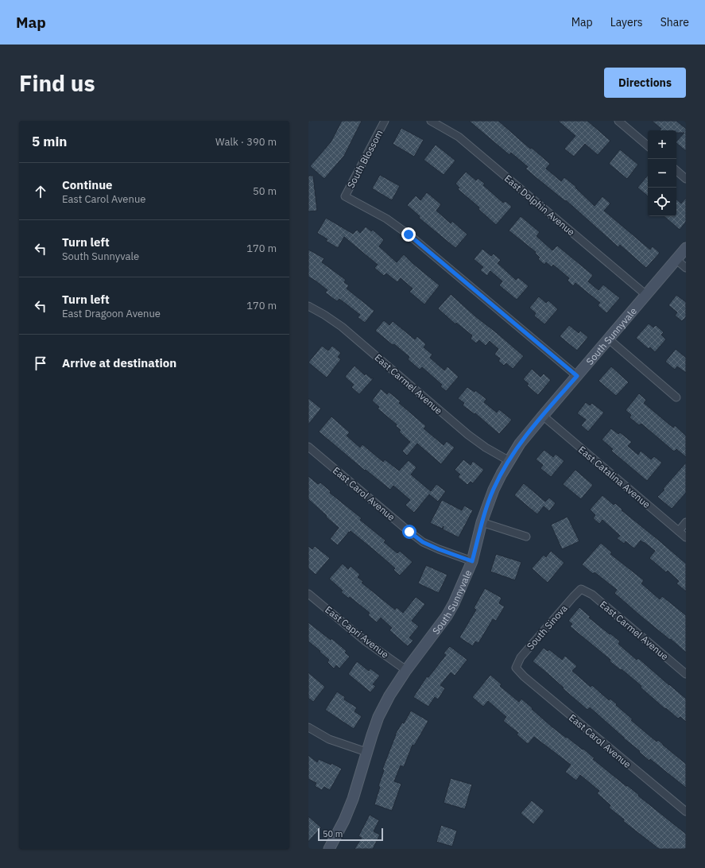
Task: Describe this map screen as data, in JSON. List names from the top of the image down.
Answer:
{
  "streets": {
    "street": [
      "South Blossom",
      "East Dolphin Avenue",
      "South Sunnyvale",
      "East Carmel Avenue",
      "East Catalina Avenue",
      "East Carol Avenue",
      "South Sinova",
      "East Capri Avenue"
    ]
  },
  "crossings": [
    ["South Blossom", "South Sunnyvale"],
    ["East Dolphin Avenue", "South Sunnyvale"],
    ["South Sunnyvale", "East Carmel Avenue"],
    ["South Sunnyvale", "East Catalina Avenue"],
    ["South Sunnyvale", "East Carol Avenue"],
    ["South Sunnyvale", "East Capri Avenue"],
    ["East Carmel Avenue", "South Sinova"],
    ["East Carol Avenue", "South Sinova"]
  ],
  "scale_bar": "50 m",
  "page": {
    "header": "Map",
    "nav": ["Map", "Layers", "Share"],
    "buttons": "Directions",
    "title": "Find us",
    "heading": ["5 min", "Walk · 390 m"],
    "map_buttons": ["+", "−"],
    "list": [
      ["Continue", "East Carol Avenue", "50 m"],
      ["Turn left", "South Sunnyvale", "170 m"],
      ["Turn left", "East Dragoon Avenue", "170 m"],
      "Arrive at destination"
    ],
    "scale": "50 m"
  }
}
